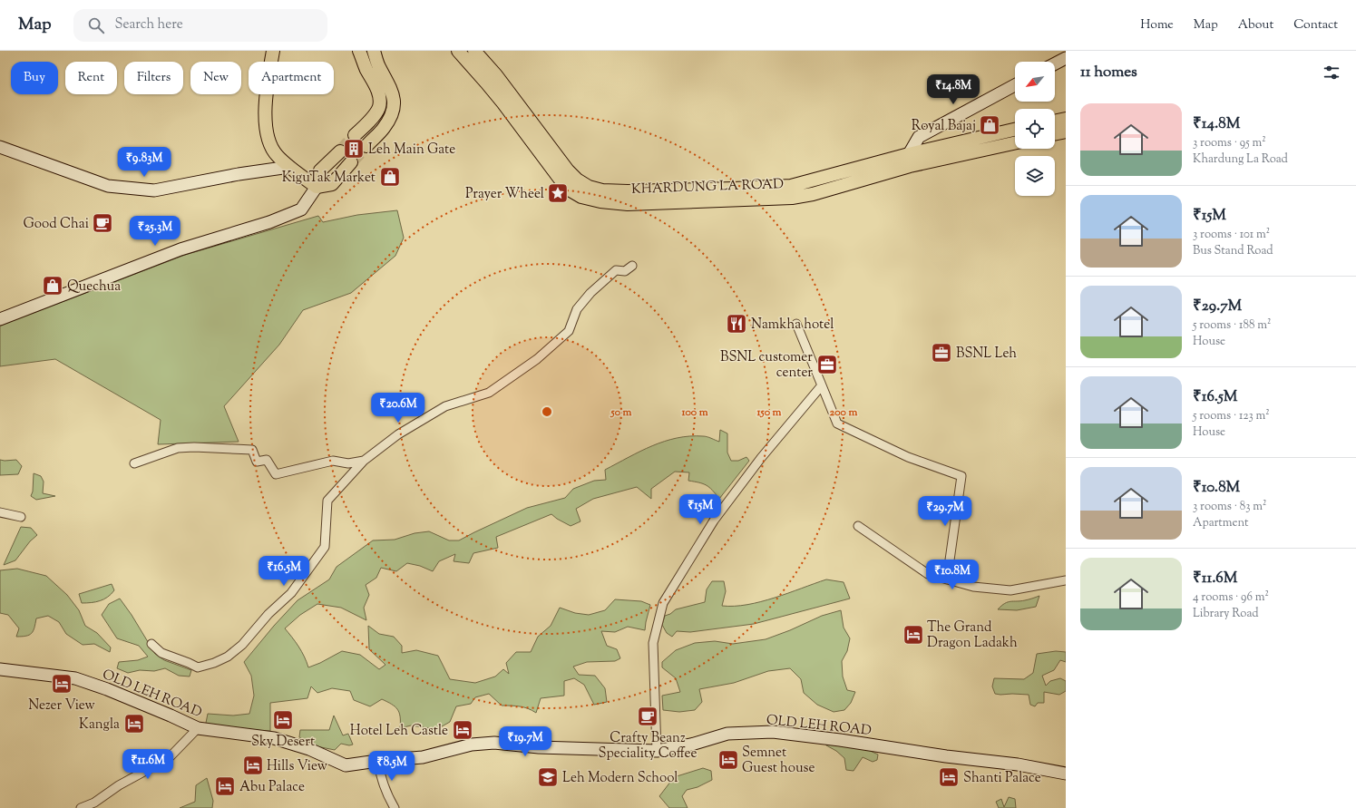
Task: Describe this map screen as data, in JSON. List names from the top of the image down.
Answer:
{
  "streets": {
    "main road": ["KHARDUNG LA ROAD"],
    "street": ["OLD LEH ROAD"]
  },
  "places": {
    "shop": ["Royal Bajaj", "KiguTak Market", "Quechua"],
    "building": ["Leh Main Gate"],
    "place": ["Prayer Wheel"],
    "cafe": ["Good Chai", "Crafty Beanz Speciality Coffee"],
    "restaurant": ["Namkha hotel"],
    "office": ["BSNL Leh", "BSNL customer center"],
    "hotel": [
      "The Grand Dragon Ladakh",
      "Nezer View",
      "Sky Desert",
      "Kangla",
      "Hotel Leh Castle",
      "Semnet Guest house",
      "Hills View",
      "Shanti Palace",
      "Abu Palace"
    ],
    "school or university": ["Leh Modern School"]
  },
  "north": "bottom left",
  "page": {
    "header": "Map",
    "search": "Search here",
    "nav": [
      "Home",
      "Map",
      "About",
      "Contact"
    ],
    "heading": "11 homes",
    "chip": [
      "Buy",
      "Rent",
      "Filters",
      "New",
      "Apartment"
    ],
    "price": [
      "₹14.8M",
      "₹9.83M",
      "₹25.3M",
      "₹20.6M",
      "₹15M",
      "₹29.7M",
      "₹16.5M",
      "₹10.8M",
      "₹19.7M",
      "₹11.6M",
      "₹8.5M"
    ],
    "list": [
      {
        "name": "₹14.8M",
        "note": "3 rooms · 95 m² · Khardung La Road"
      },
      {
        "name": "₹15M",
        "note": "3 rooms · 101 m² · Bus Stand Road"
      },
      {
        "name": "₹29.7M",
        "note": "5 rooms · 188 m² · House"
      },
      {
        "name": "₹16.5M",
        "note": "5 rooms · 123 m² · House"
      },
      {
        "name": "₹10.8M",
        "note": "3 rooms · 83 m² · Apartment"
      },
      {
        "name": "₹11.6M",
        "note": "4 rooms · 96 m² · Library Road"
      }
    ]
  },
  "rings": [
    "50 m",
    "100 m",
    "150 m",
    "200 m"
  ]
}
